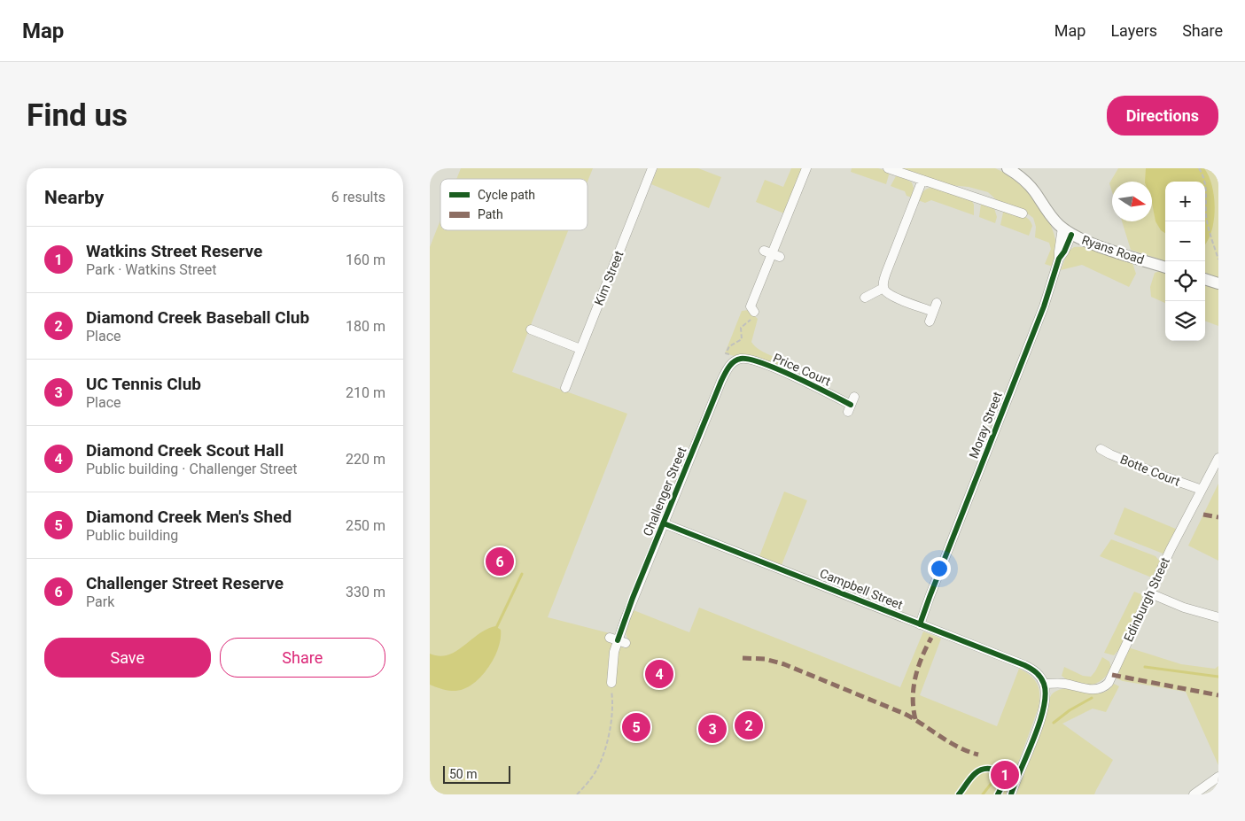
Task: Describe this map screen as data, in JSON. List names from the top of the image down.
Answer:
{
  "streets": {
    "main road": ["Ryans Road"],
    "street": [
      "Kim Street",
      "Price Court",
      "Moray Street",
      "Botte Court",
      "Challenger Street",
      "Campbell Street",
      "Edinburgh Street"
    ]
  },
  "crossings": [
    ["Ryans Road", "Moray Street"],
    ["Price Court", "Challenger Street"],
    ["Moray Street", "Campbell Street"],
    ["Botte Court", "Edinburgh Street"],
    ["Challenger Street", "Campbell Street"],
    ["Campbell Street", "Edinburgh Street"]
  ],
  "legend": ["Cycle path", "Path"],
  "scale_bar": "50 m",
  "north": "right",
  "page": {
    "header": "Map",
    "nav": ["Map", "Layers", "Share"],
    "buttons": [
      "Directions",
      ["Save", "Share"]
    ],
    "title": "Find us",
    "heading": ["Nearby", "6 results"],
    "map_buttons": ["+", "−"],
    "list": [
      {
        "mark": "1",
        "name": "Watkins Street Reserve",
        "note": "Park · Watkins Street",
        "value": "160 m"
      },
      {
        "mark": "2",
        "name": "Diamond Creek Baseball Club",
        "note": "Place",
        "value": "180 m"
      },
      {
        "mark": "3",
        "name": "UC Tennis Club",
        "note": "Place",
        "value": "210 m"
      },
      {
        "mark": "4",
        "name": "Diamond Creek Scout Hall",
        "note": "Public building · Challenger Street",
        "value": "220 m"
      },
      {
        "mark": "5",
        "name": "Diamond Creek Men's Shed",
        "note": "Public building",
        "value": "250 m"
      },
      {
        "mark": "6",
        "name": "Challenger Street Reserve",
        "note": "Park",
        "value": "330 m"
      }
    ],
    "pins": [
      "6",
      "4",
      "2",
      "5",
      "3",
      "1"
    ],
    "scale": "50 m"
  }
}
